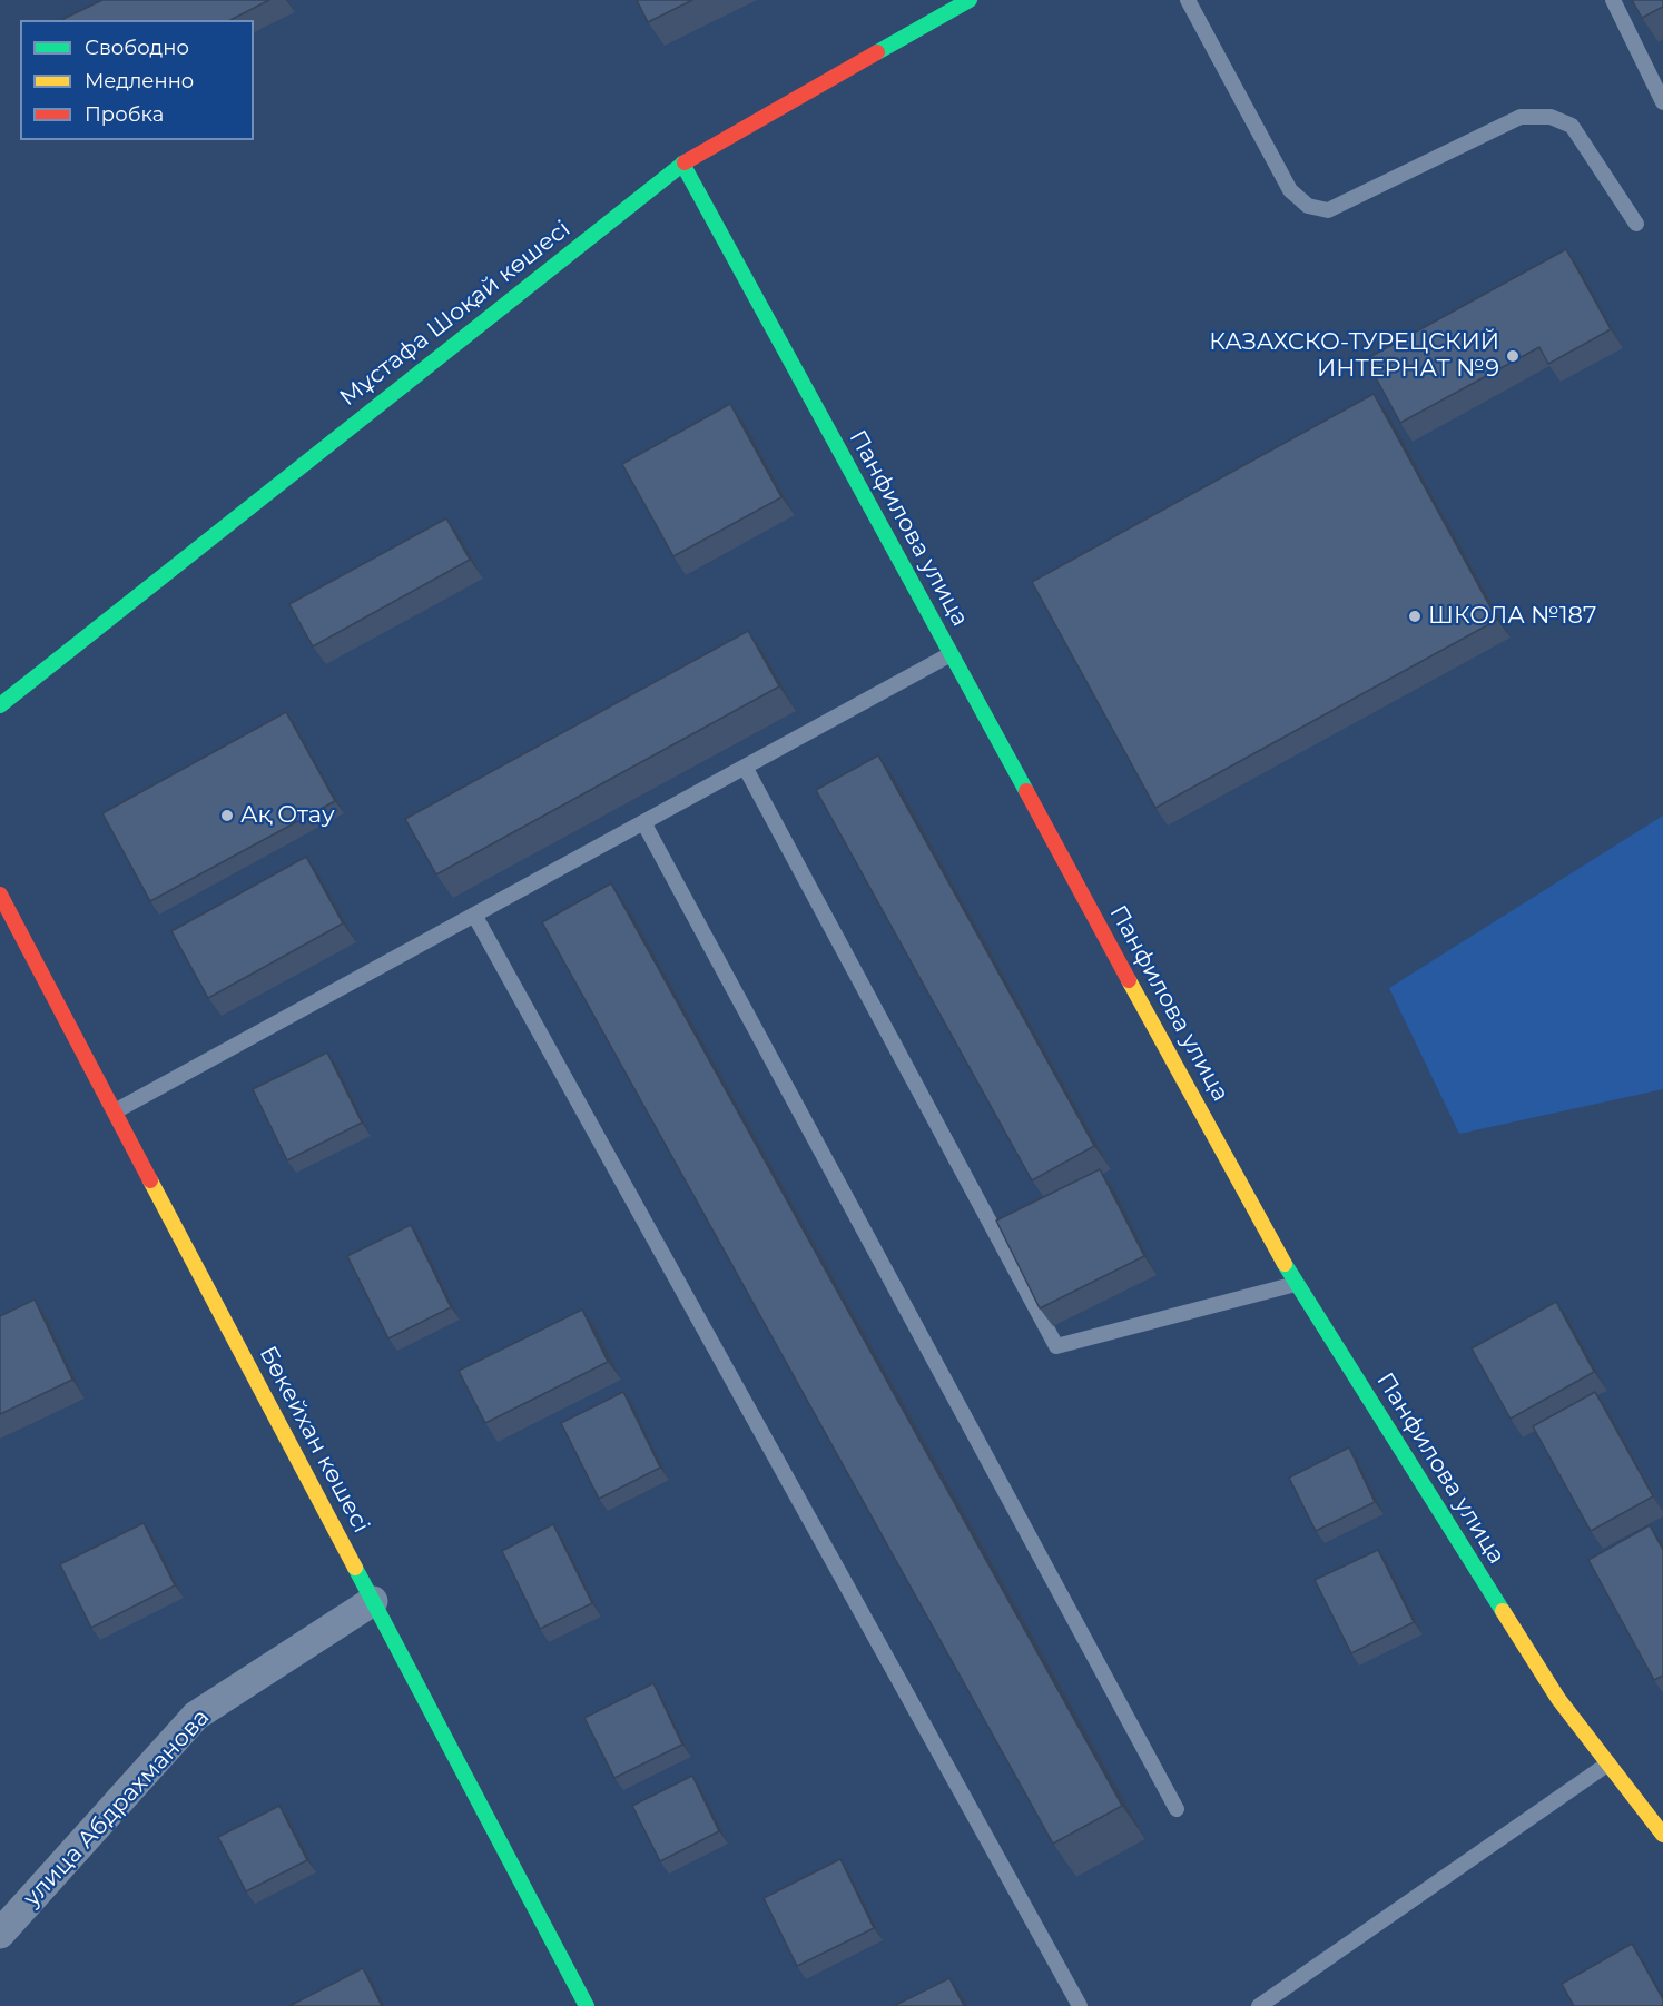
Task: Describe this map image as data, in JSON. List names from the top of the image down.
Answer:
{
  "streets": {
    "street": [
      "Мұстафа Шоқай көшесі",
      "Панфилова улица",
      "Бөкейхан көшесі",
      "улица Абдрахманова"
    ]
  },
  "crossings": [
    ["Мұстафа Шоқай көшесі", "Панфилова улица"],
    ["Бөкейхан көшесі", "улица Абдрахманова"]
  ],
  "places": ["КАЗАХСКО-ТУРЕЦСКИЙ ИНТЕРНАТ №9", "ШКОЛА №187", "Ақ Отау"],
  "legend": ["Свободно", "Медленно", "Пробка"]
}
